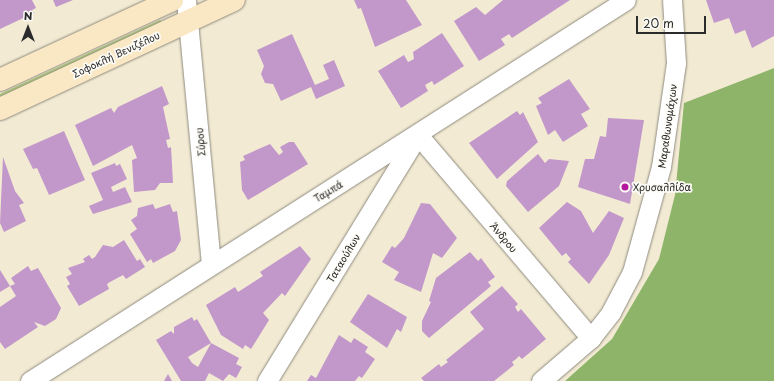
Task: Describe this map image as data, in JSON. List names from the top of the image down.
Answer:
{
  "streets": {
    "street": [
      "Σοφοκλή Βενιζέλου",
      "Μαραθωνομάχων",
      "Σύρου",
      "Ταμπά",
      "Άνδρου",
      "Ταταούλων"
    ]
  },
  "crossings": [
    ["Σοφοκλή Βενιζέλου", "Σύρου"],
    ["Μαραθωνομάχων", "Άνδρου"],
    ["Σύρου", "Ταμπά"],
    ["Ταμπά", "Άνδρου"],
    ["Ταμπά", "Ταταούλων"],
    ["Άνδρου", "Ταταούλων"]
  ],
  "places": ["Χρυσαλλίδα"],
  "scale_bar": "20 m",
  "north": "top"
}
